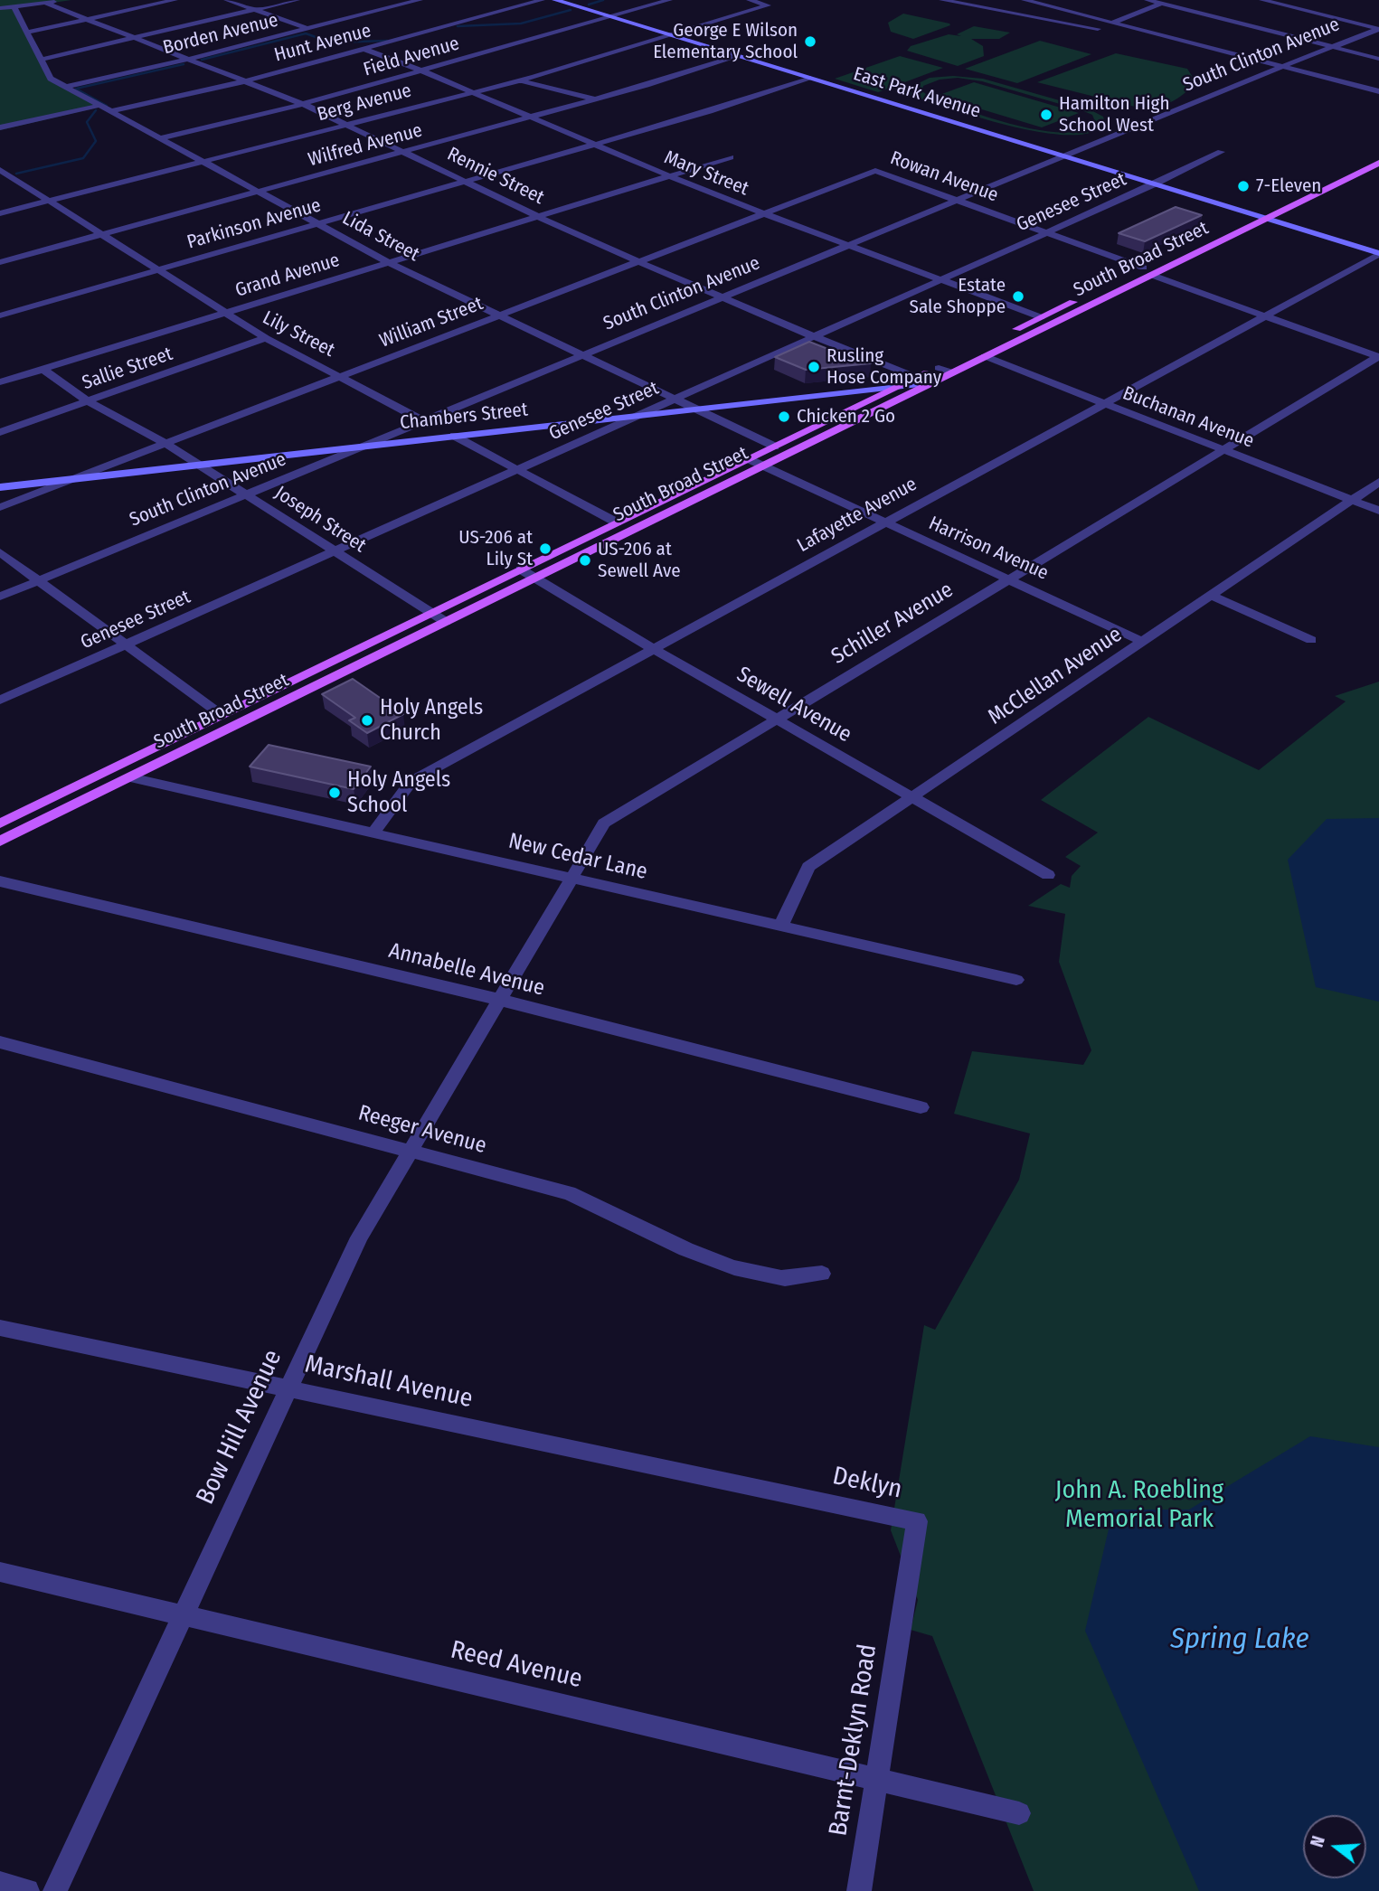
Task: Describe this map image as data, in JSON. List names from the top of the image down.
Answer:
{
  "streets": {
    "main road": ["South Broad Street"],
    "street": [
      "Borden Avenue",
      "Hunt Avenue",
      "South Clinton Avenue",
      "Field Avenue",
      "East Park Avenue",
      "Berg Avenue",
      "Wilfred Avenue",
      "Mary Street",
      "Rennie Street",
      "Rowan Avenue",
      "Genesee Street",
      "Parkinson Avenue",
      "Lida Street",
      "Grand Avenue",
      "William Street",
      "Lily Street",
      "Sallie Street",
      "Chambers Street",
      "Buchanan Avenue",
      "Lafayette Avenue",
      "Joseph Street",
      "Harrison Avenue",
      "Schiller Avenue",
      "McClellan Avenue",
      "Sewell Avenue",
      "New Cedar Lane",
      "Annabelle Avenue",
      "Reeger Avenue",
      "Marshall Avenue",
      "Bow Hill Avenue",
      "Deklyn",
      "Reed Avenue",
      "Barnt-Deklyn Road"
    ]
  },
  "crossings": [
    ["Borden Avenue", "Rennie Street"],
    ["Borden Avenue", "Lida Street"],
    ["Hunt Avenue", "Mary Street"],
    ["Hunt Avenue", "Rennie Street"],
    ["Hunt Avenue", "Lida Street"],
    ["South Clinton Avenue", "East Park Avenue"],
    ["South Clinton Avenue", "Mary Street"],
    ["South Clinton Avenue", "Rennie Street"],
    ["South Clinton Avenue", "Rowan Avenue"],
    ["South Clinton Avenue", "Lida Street"],
    ["South Clinton Avenue", "Lily Street"],
    ["South Clinton Avenue", "Chambers Street"],
    ["South Clinton Avenue", "Joseph Street"],
    ["Field Avenue", "East Park Avenue"],
    ["Field Avenue", "Mary Street"],
    ["Field Avenue", "Rennie Street"],
    ["Field Avenue", "Lida Street"],
    ["East Park Avenue", "Berg Avenue"],
    ["East Park Avenue", "Wilfred Avenue"],
    ["East Park Avenue", "Genesee Street"],
    ["East Park Avenue", "Parkinson Avenue"],
    ["East Park Avenue", "South Broad Street"],
    ["East Park Avenue", "Lafayette Avenue"],
    ["Berg Avenue", "Mary Street"],
    ["Berg Avenue", "Rennie Street"],
    ["Berg Avenue", "Lida Street"],
    ["Berg Avenue", "Lily Street"],
    ["Wilfred Avenue", "Mary Street"],
    ["Wilfred Avenue", "Rennie Street"],
    ["Wilfred Avenue", "Lida Street"],
    ["Wilfred Avenue", "Lily Street"],
    ["Mary Street", "Genesee Street"],
    ["Mary Street", "Parkinson Avenue"],
    ["Mary Street", "South Broad Street"],
    ["Mary Street", "Grand Avenue"],
    ["Mary Street", "William Street"],
    ["Rennie Street", "Genesee Street"],
    ["Rennie Street", "Parkinson Avenue"],
    ["Rennie Street", "South Broad Street"],
    ["Rennie Street", "Grand Avenue"],
    ["Rennie Street", "William Street"],
    ["Rennie Street", "Chambers Street"],
    ["Rowan Avenue", "Genesee Street"],
    ["Rowan Avenue", "South Broad Street"],
    ["Rowan Avenue", "William Street"],
    ["Genesee Street", "Lida Street"],
    ["Genesee Street", "Chambers Street"],
    ["Genesee Street", "Joseph Street"],
    ["Parkinson Avenue", "Lida Street"],
    ["Parkinson Avenue", "Lily Street"],
    ["Lida Street", "South Broad Street"],
    ["Lida Street", "Grand Avenue"],
    ["Lida Street", "William Street"],
    ["Lida Street", "Chambers Street"],
    ["South Broad Street", "Chambers Street"],
    ["South Broad Street", "Buchanan Avenue"],
    ["South Broad Street", "Joseph Street"],
    ["South Broad Street", "Harrison Avenue"],
    ["South Broad Street", "Sewell Avenue"],
    ["South Broad Street", "New Cedar Lane"],
    ["Grand Avenue", "Lily Street"],
    ["Grand Avenue", "Joseph Street"],
    ["William Street", "Lily Street"],
    ["William Street", "Chambers Street"],
    ["William Street", "Joseph Street"],
    ["Lily Street", "Sallie Street"],
    ["Sallie Street", "Joseph Street"],
    ["Chambers Street", "Joseph Street"],
    ["Buchanan Avenue", "Lafayette Avenue"],
    ["Buchanan Avenue", "Schiller Avenue"],
    ["Buchanan Avenue", "McClellan Avenue"],
    ["Lafayette Avenue", "Harrison Avenue"],
    ["Lafayette Avenue", "Sewell Avenue"],
    ["Lafayette Avenue", "New Cedar Lane"],
    ["Harrison Avenue", "Schiller Avenue"],
    ["Harrison Avenue", "McClellan Avenue"],
    ["Schiller Avenue", "Sewell Avenue"],
    ["Schiller Avenue", "New Cedar Lane"],
    ["Schiller Avenue", "Annabelle Avenue"],
    ["Schiller Avenue", "Bow Hill Avenue"],
    ["McClellan Avenue", "Sewell Avenue"],
    ["McClellan Avenue", "New Cedar Lane"],
    ["Annabelle Avenue", "Bow Hill Avenue"],
    ["Reeger Avenue", "Bow Hill Avenue"],
    ["Marshall Avenue", "Bow Hill Avenue"],
    ["Marshall Avenue", "Deklyn"],
    ["Bow Hill Avenue", "Reed Avenue"],
    ["Deklyn", "Barnt-Deklyn Road"],
    ["Reed Avenue", "Barnt-Deklyn Road"]
  ],
  "water": ["Spring Lake"],
  "parks": ["John A. Roebling Memorial Park"],
  "places": [
    "George E Wilson Elementary School",
    "Hamilton High School West",
    "7-Eleven",
    "Estate Sale Shoppe",
    "Rusling Hose Company",
    "Chicken 2 Go",
    "US-206 at Lily St",
    "US-206 at Sewell Ave",
    "Holy Angels Church",
    "Holy Angels School"
  ],
  "north": "left"
}
